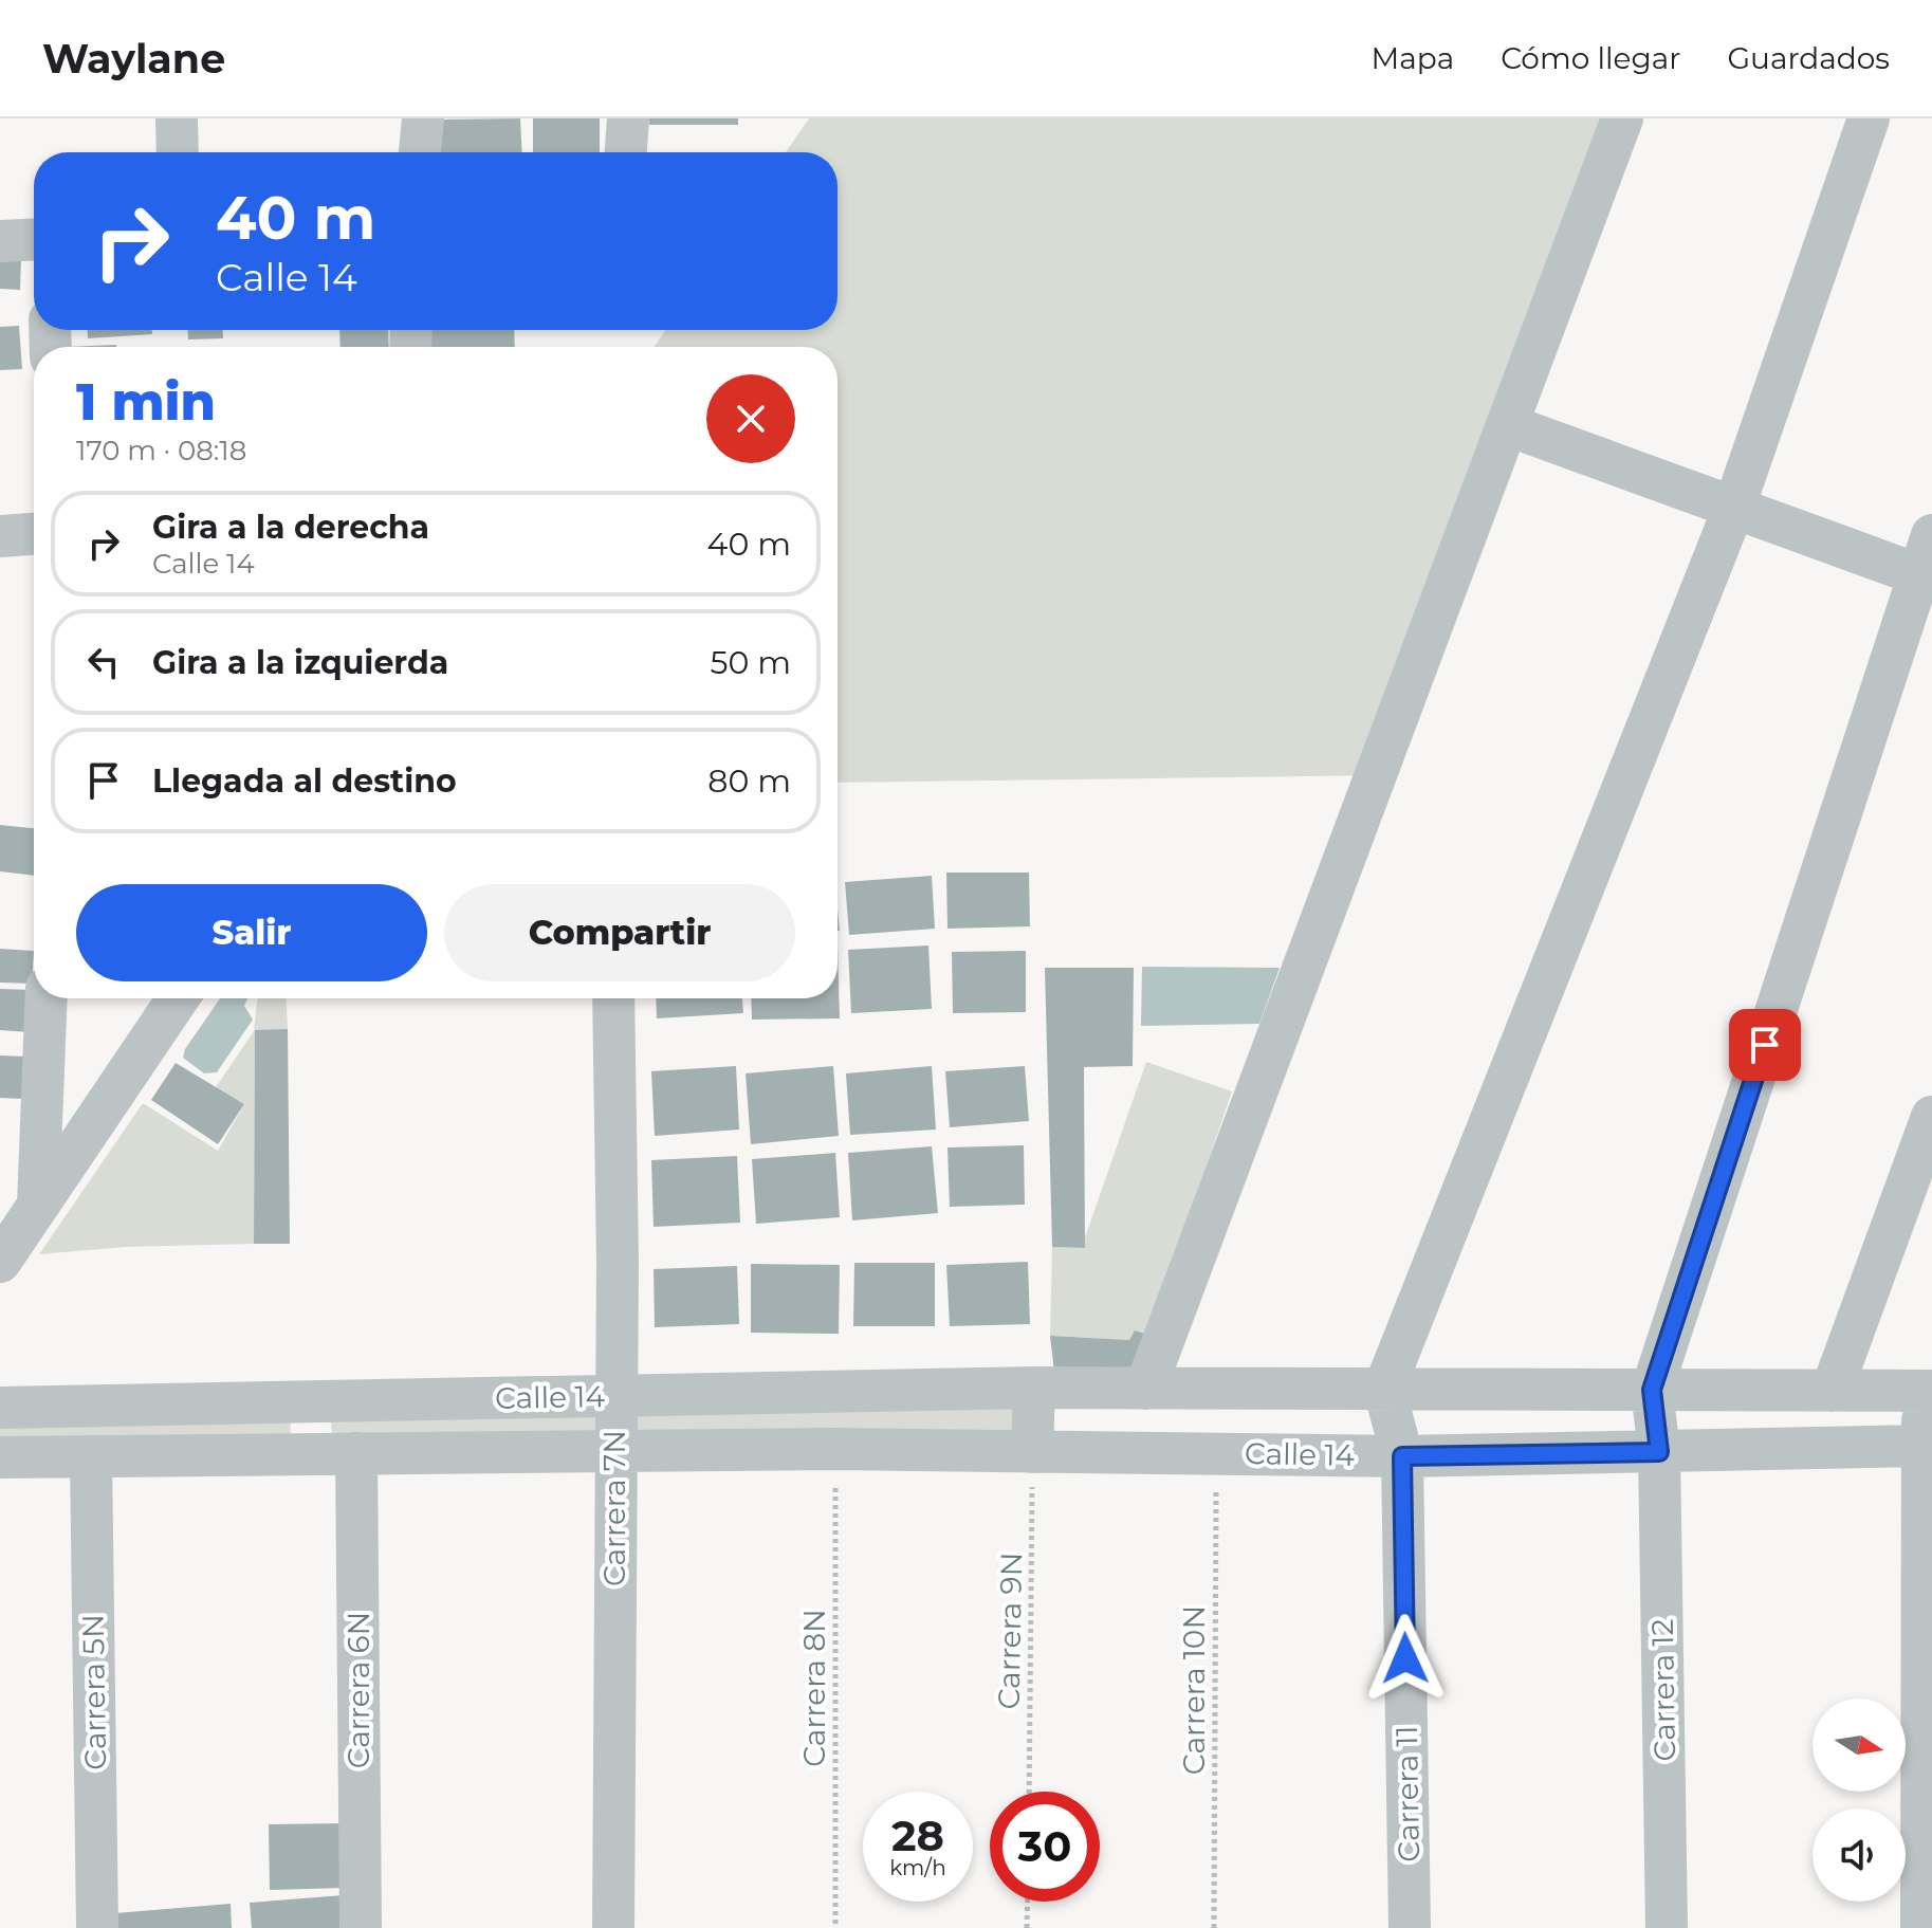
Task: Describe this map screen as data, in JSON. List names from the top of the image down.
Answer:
{
  "streets": {
    "street": [
      "Calle 14",
      "Carrera 7N",
      "Carrera 6N",
      "Carrera 12",
      "Carrera 5N",
      "Carrera 11"
    ],
    "path": ["Carrera 9N", "Carrera 8N", "Carrera 10N"]
  },
  "crossings": [
    ["Calle 14", "Carrera 7N"],
    ["Calle 14", "Carrera 9N"],
    ["Calle 14", "Carrera 8N"],
    ["Calle 14", "Carrera 6N"],
    ["Calle 14", "Carrera 10N"],
    ["Calle 14", "Carrera 12"],
    ["Calle 14", "Carrera 5N"],
    ["Calle 14", "Carrera 11"]
  ],
  "north": "right",
  "page": {
    "header": "Waylane",
    "nav": ["Mapa", "Cómo llegar", "Guardados"],
    "turn": ["40 m", "Calle 14"],
    "heading": ["1 min", "170 m · 08:18"],
    "list": [
      {
        "name": "Gira a la derecha",
        "note": "Calle 14",
        "value": "40 m"
      },
      {
        "name": "Gira a la izquierda",
        "value": "50 m"
      },
      {
        "name": "Llegada al destino",
        "value": "80 m"
      }
    ],
    "buttons": ["Salir", "Compartir"],
    "speed": "28 km/h",
    "limit": "30"
  }
}
